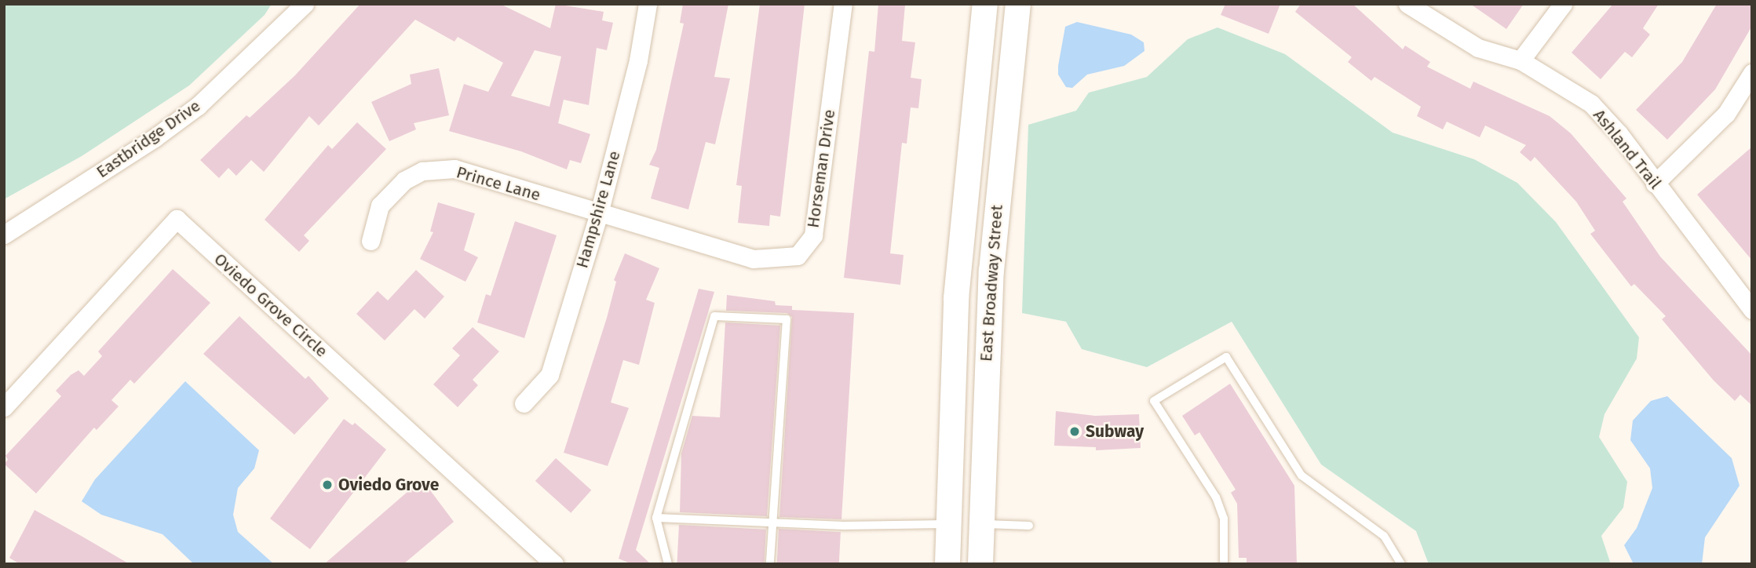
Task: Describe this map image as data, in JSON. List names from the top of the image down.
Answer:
{
  "streets": {
    "main road": ["East Broadway Street"],
    "street": [
      "Eastbridge Drive",
      "Ashland Trail",
      "Horseman Drive",
      "Prince Lane",
      "Hampshire Lane",
      "Oviedo Grove Circle"
    ]
  },
  "crossings": [
    ["Horseman Drive", "Prince Lane"],
    ["Horseman Drive", "Hampshire Lane"],
    ["Prince Lane", "Hampshire Lane"]
  ],
  "places": ["Subway", "Oviedo Grove"]
}
